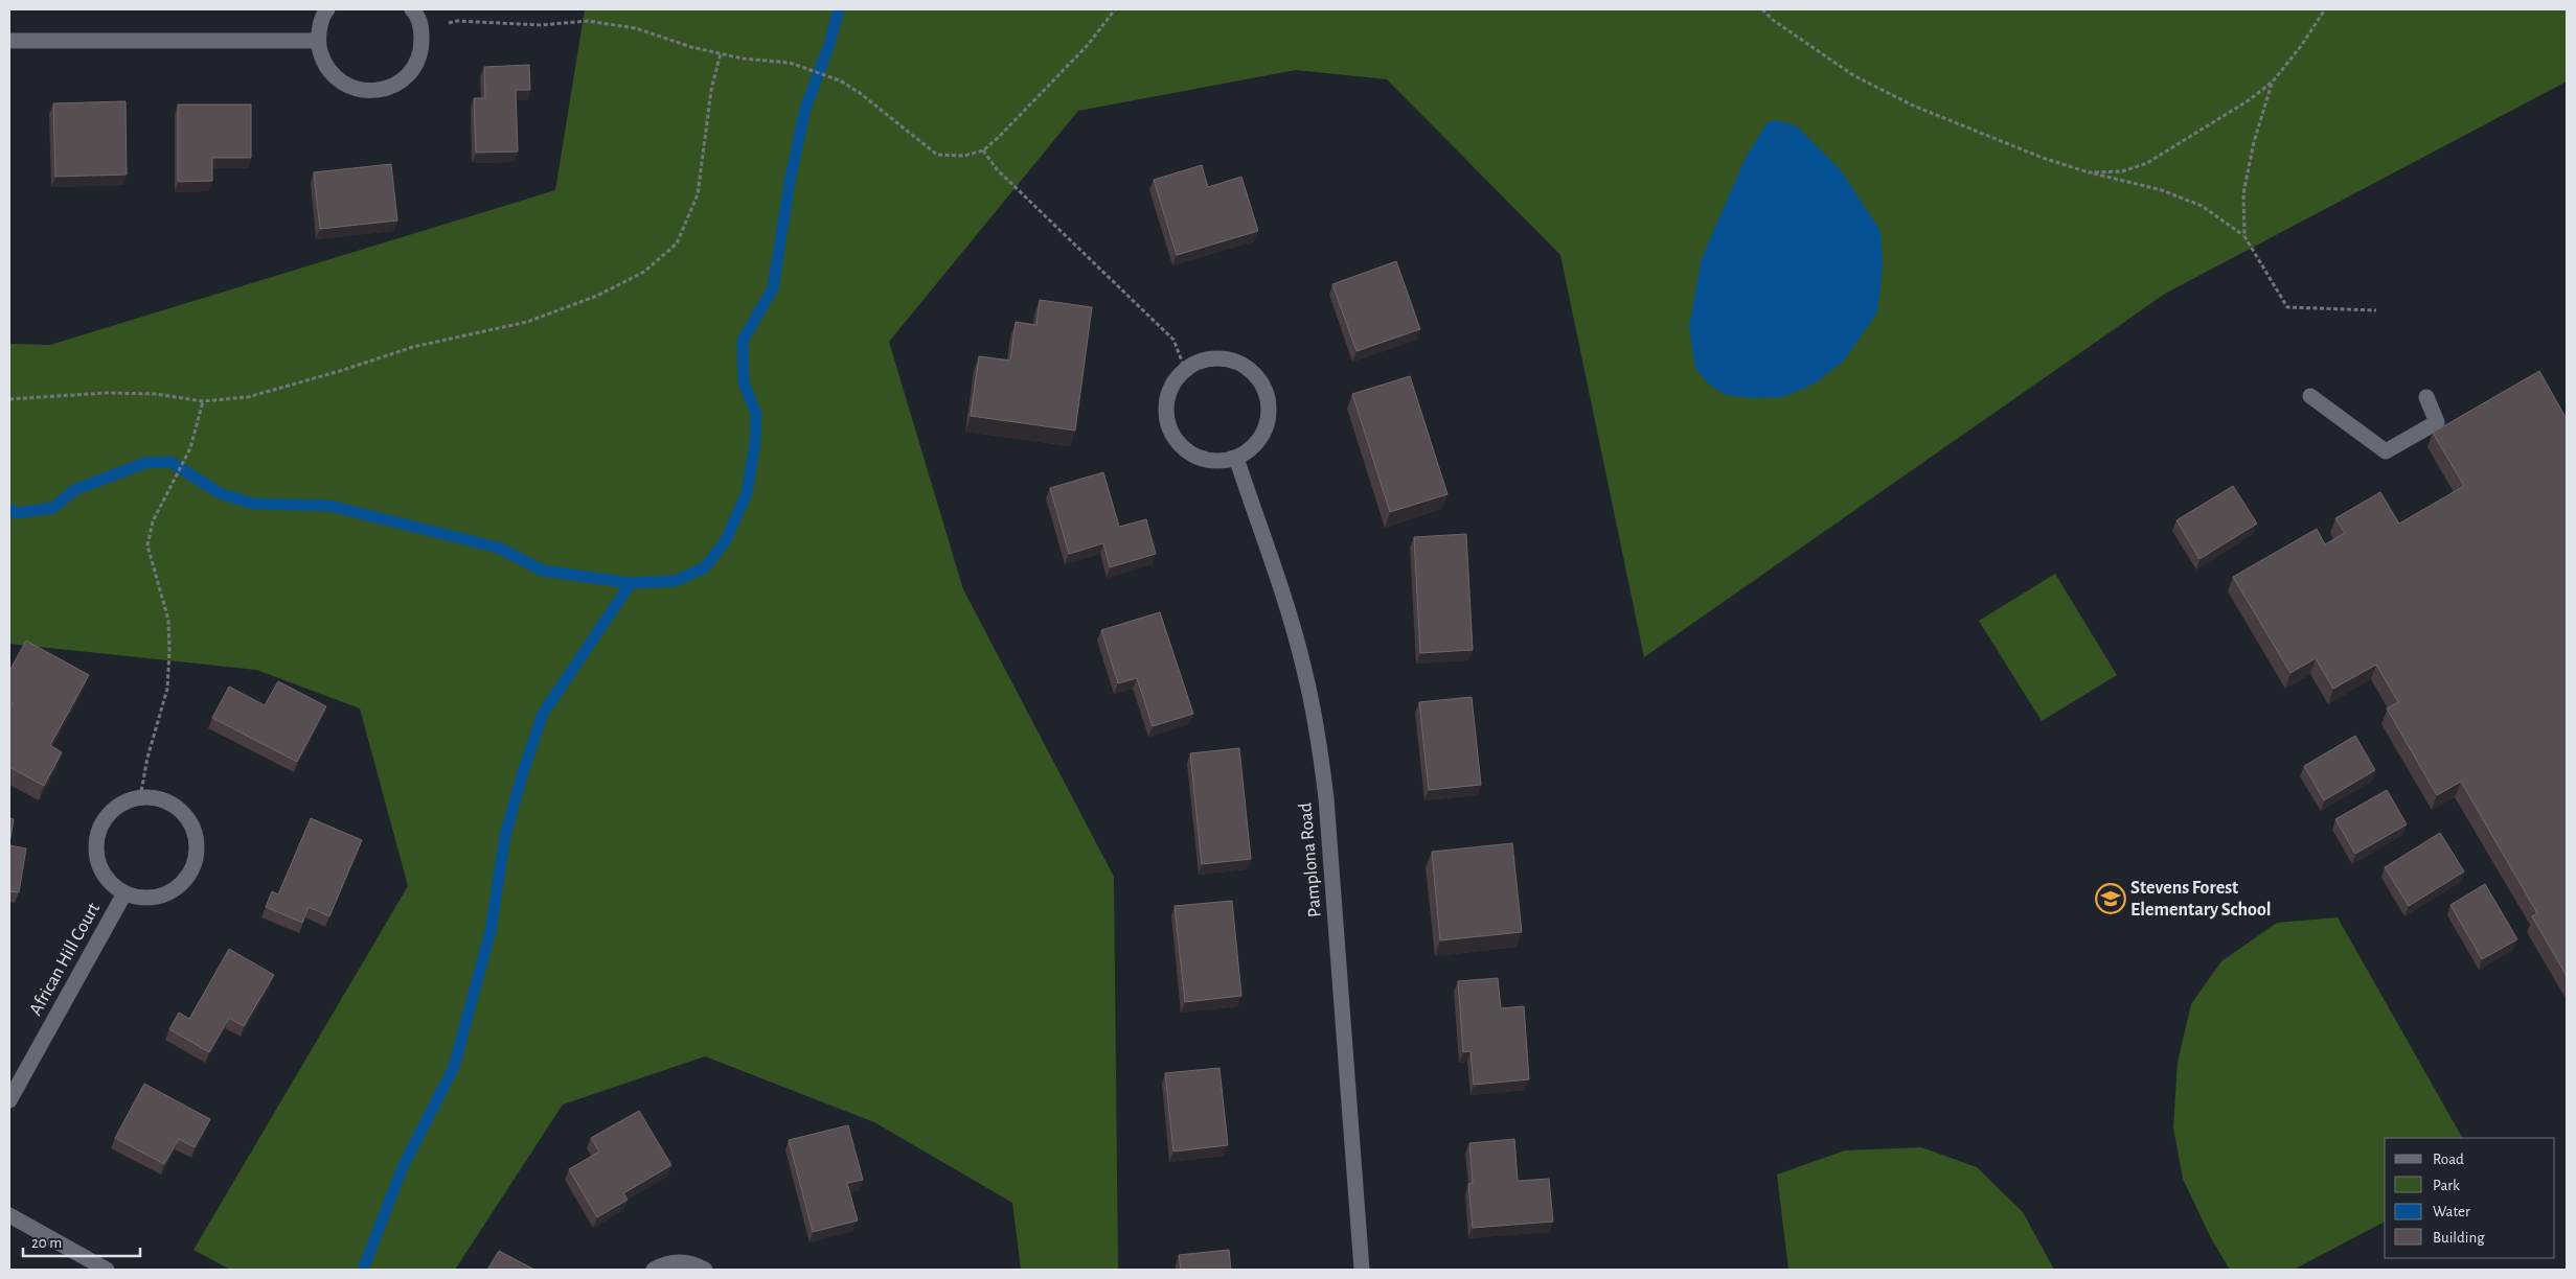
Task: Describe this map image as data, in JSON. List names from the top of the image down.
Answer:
{
  "streets": {
    "street": ["Pamplona Road", "African Hill Court"]
  },
  "places": {
    "school or university": ["Stevens Forest Elementary School"]
  },
  "legend": [
    "Road",
    "Park",
    "Water",
    "Building"
  ],
  "scale_bar": "20 m"
}
